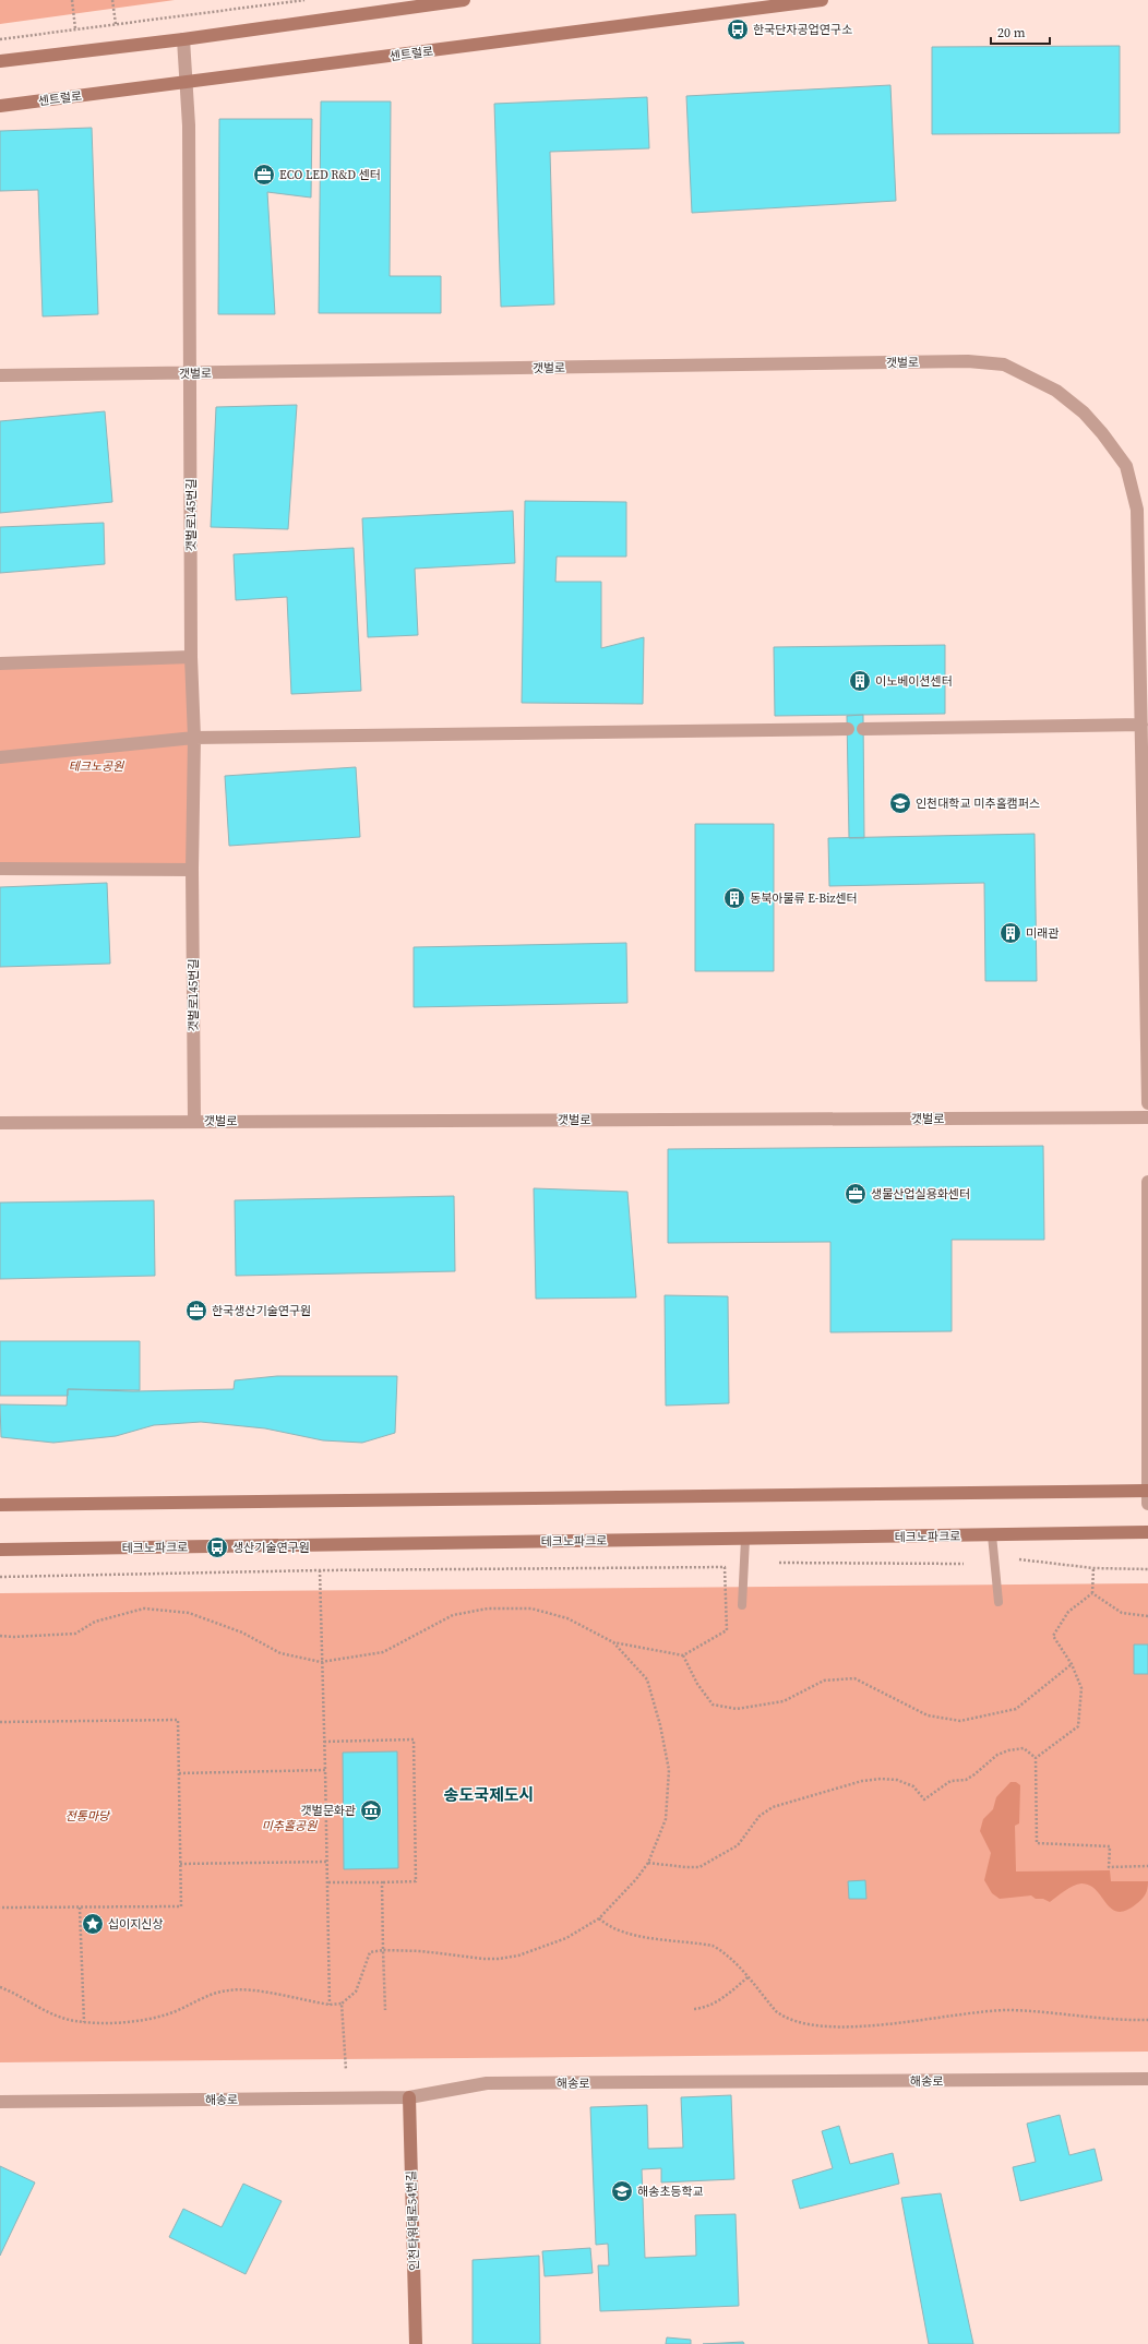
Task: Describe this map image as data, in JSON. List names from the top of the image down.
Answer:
{
  "streets": {
    "street": [
      "센트럴로",
      "갯벌로",
      "갯벌로145번길",
      "테크노파크로",
      "해송로",
      "인천타워대로54번길"
    ]
  },
  "crossings": [
    ["센트럴로", "갯벌로145번길"],
    ["갯벌로", "갯벌로145번길"],
    ["해송로", "인천타워대로54번길"]
  ],
  "districts": ["송도국제도시"],
  "parks": ["테크노공원", "전통마당", "미추홀공원"],
  "places": {
    "bus stop": ["한국단자공업연구소", "생산기술연구원"],
    "office": ["ECO LED R&D 센터", "생물산업실용화센터", "한국생산기술연구원"],
    "building": ["이노베이션센터", "동북아물류 E-Biz센터", "미래관"],
    "school or university": ["인천대학교 미추홀캠퍼스", "해송초등학교"],
    "museum": ["갯벌문화관"],
    "place": ["십이지신상"]
  },
  "scale_bar": "20 m"
}
